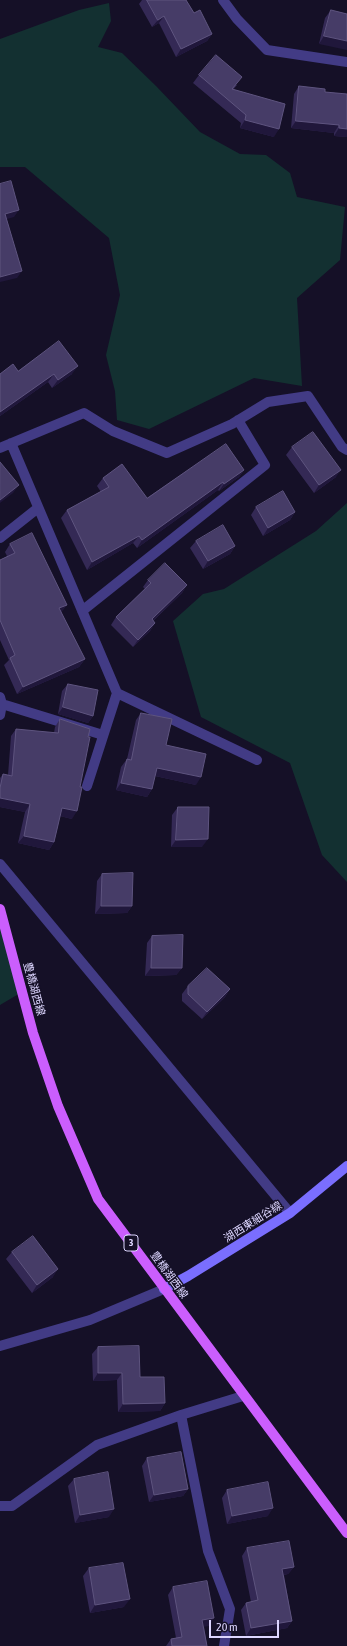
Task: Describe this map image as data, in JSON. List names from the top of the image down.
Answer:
{
  "streets": {
    "main road": ["豊橋湖西線", "湖西東細谷線", "3"]
  },
  "crossings": [
    ["豊橋湖西線", "湖西東細谷線"]
  ],
  "scale_bar": "20 m"
}
